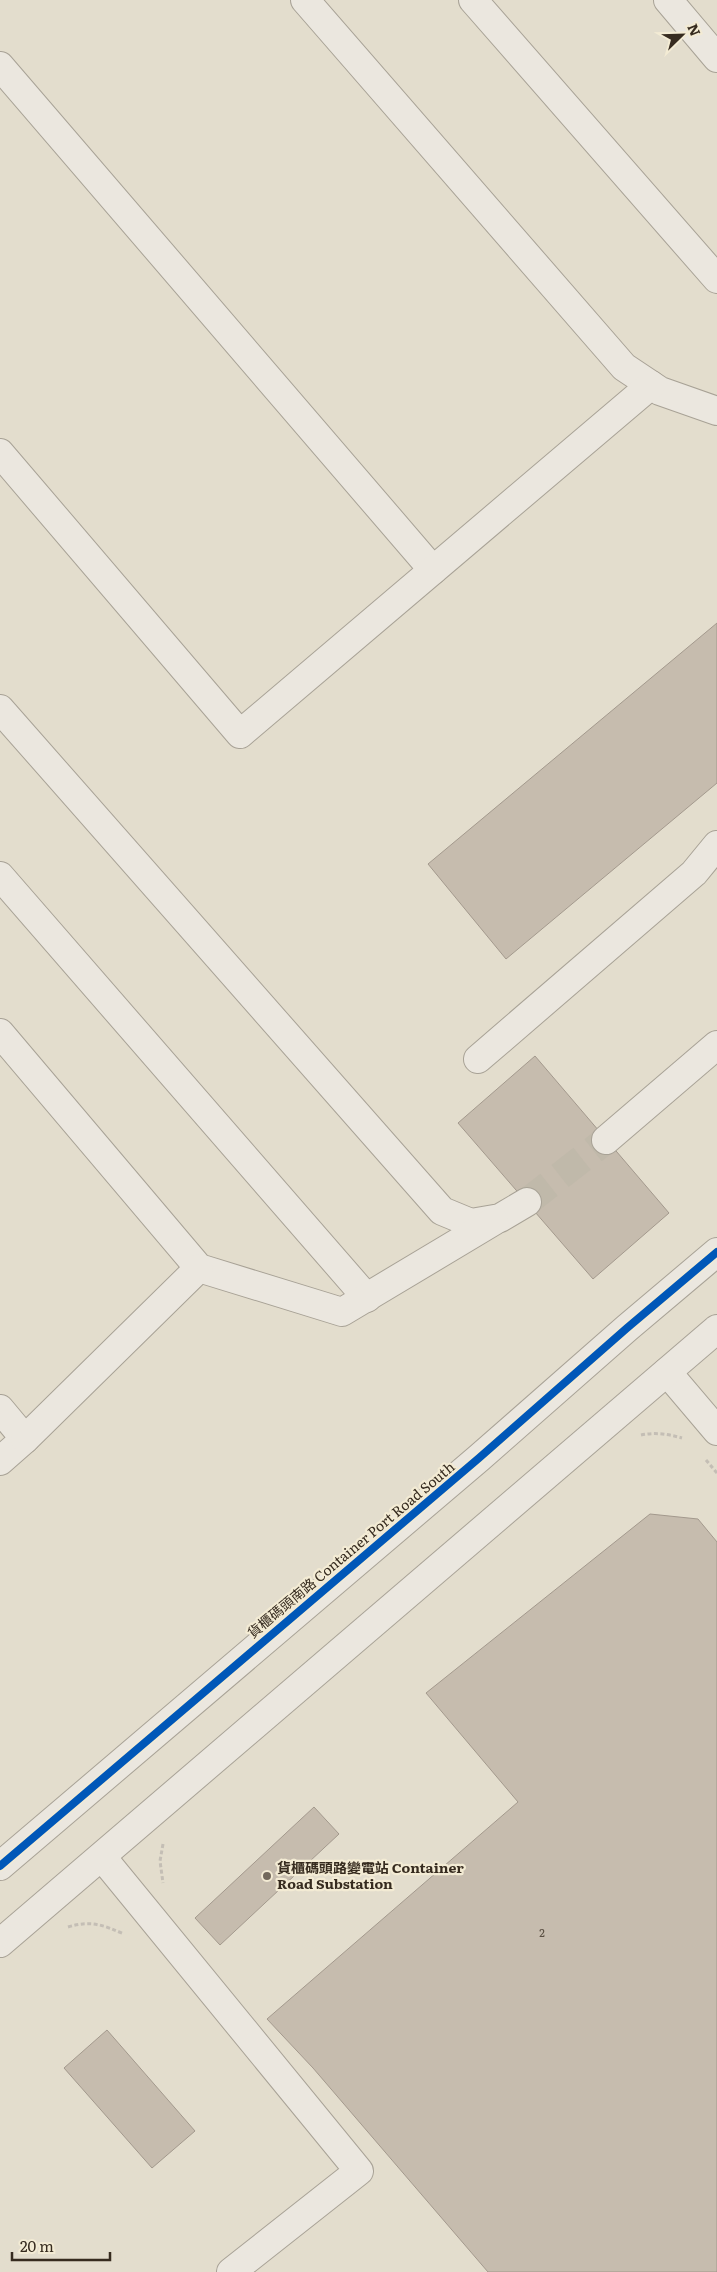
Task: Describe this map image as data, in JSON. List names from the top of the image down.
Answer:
{
  "streets": {
    "street": ["貨櫃碼頭南路 Container Port Road South"]
  },
  "places": ["貨櫃碼頭路變電站 Container Road Substation"],
  "house_numbers": ["2"],
  "scale_bar": "20 m",
  "north": "top right"
}
